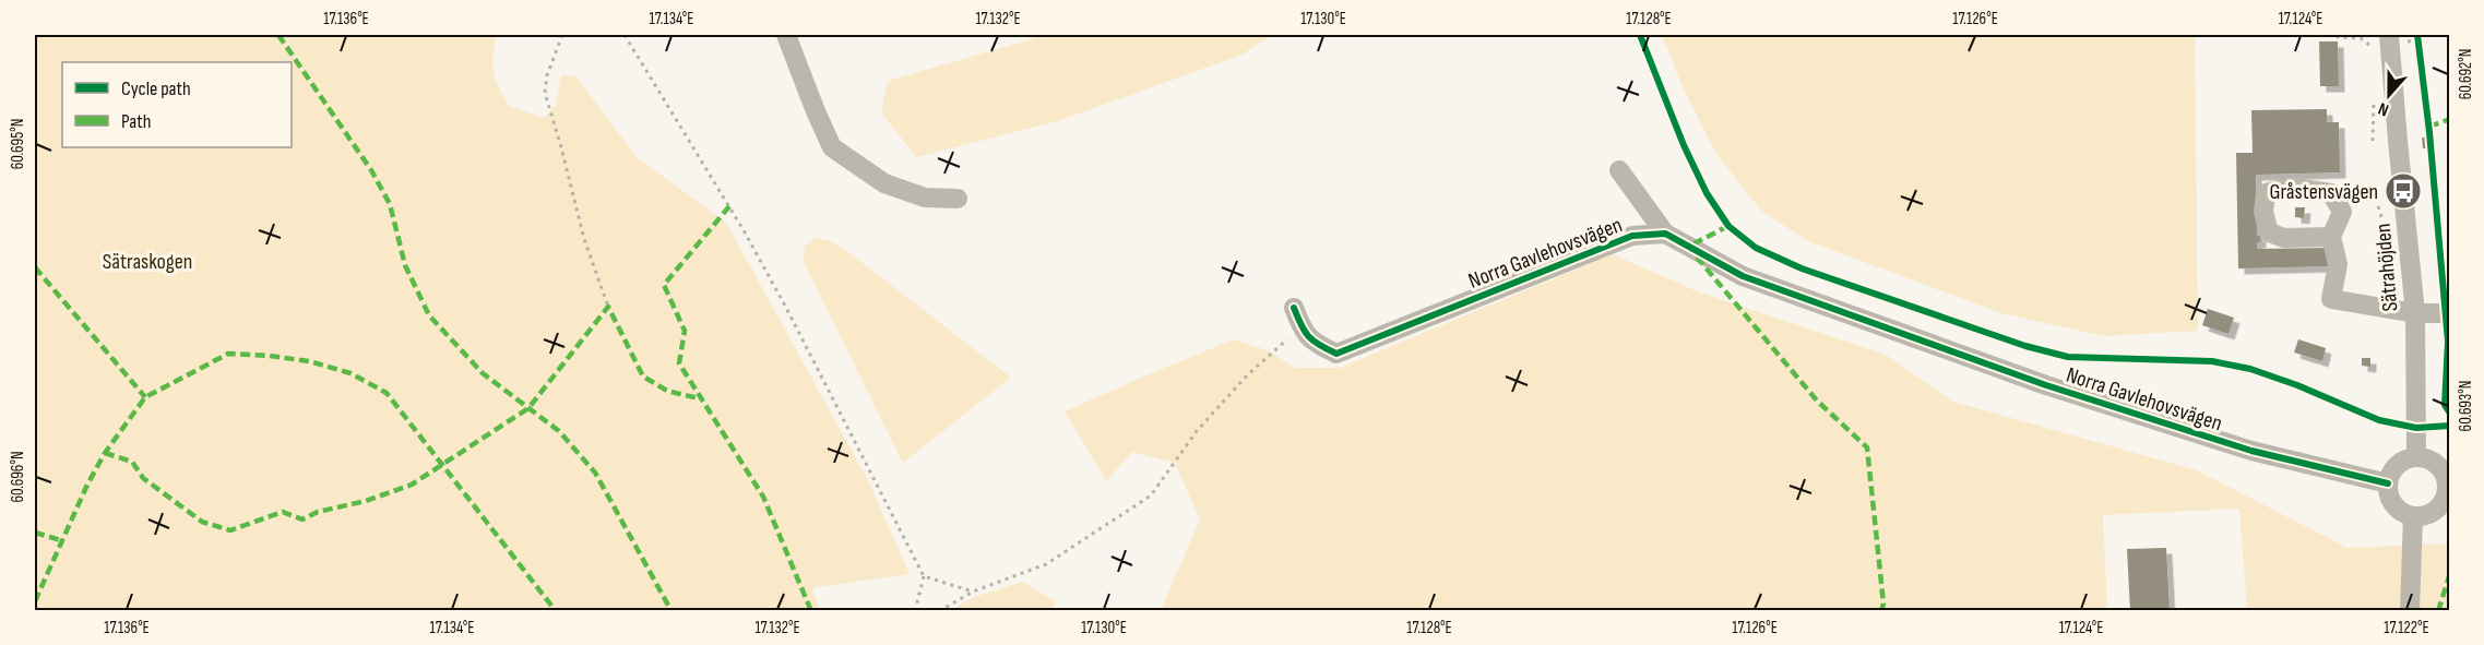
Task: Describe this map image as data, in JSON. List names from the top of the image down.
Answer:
{
  "streets": {
    "street": ["Norra Gavlehovsvägen", "Sätrahöjden"]
  },
  "crossings": [
    ["Norra Gavlehovsvägen", "Sätrahöjden"]
  ],
  "parks": ["Sätraskogen"],
  "places": {
    "bus stop": ["Gråstensvägen"]
  },
  "legend": ["Cycle path", "Path"],
  "north": "bottom",
  "coordinates": [
    "17.136°E",
    "17.134°E",
    "17.132°E",
    "17.130°E",
    "17.128°E",
    "17.126°E",
    "17.124°E",
    "60.692°N",
    "60.695°N",
    "60.693°N",
    "60.696°N",
    "17.122°E"
  ]
}
